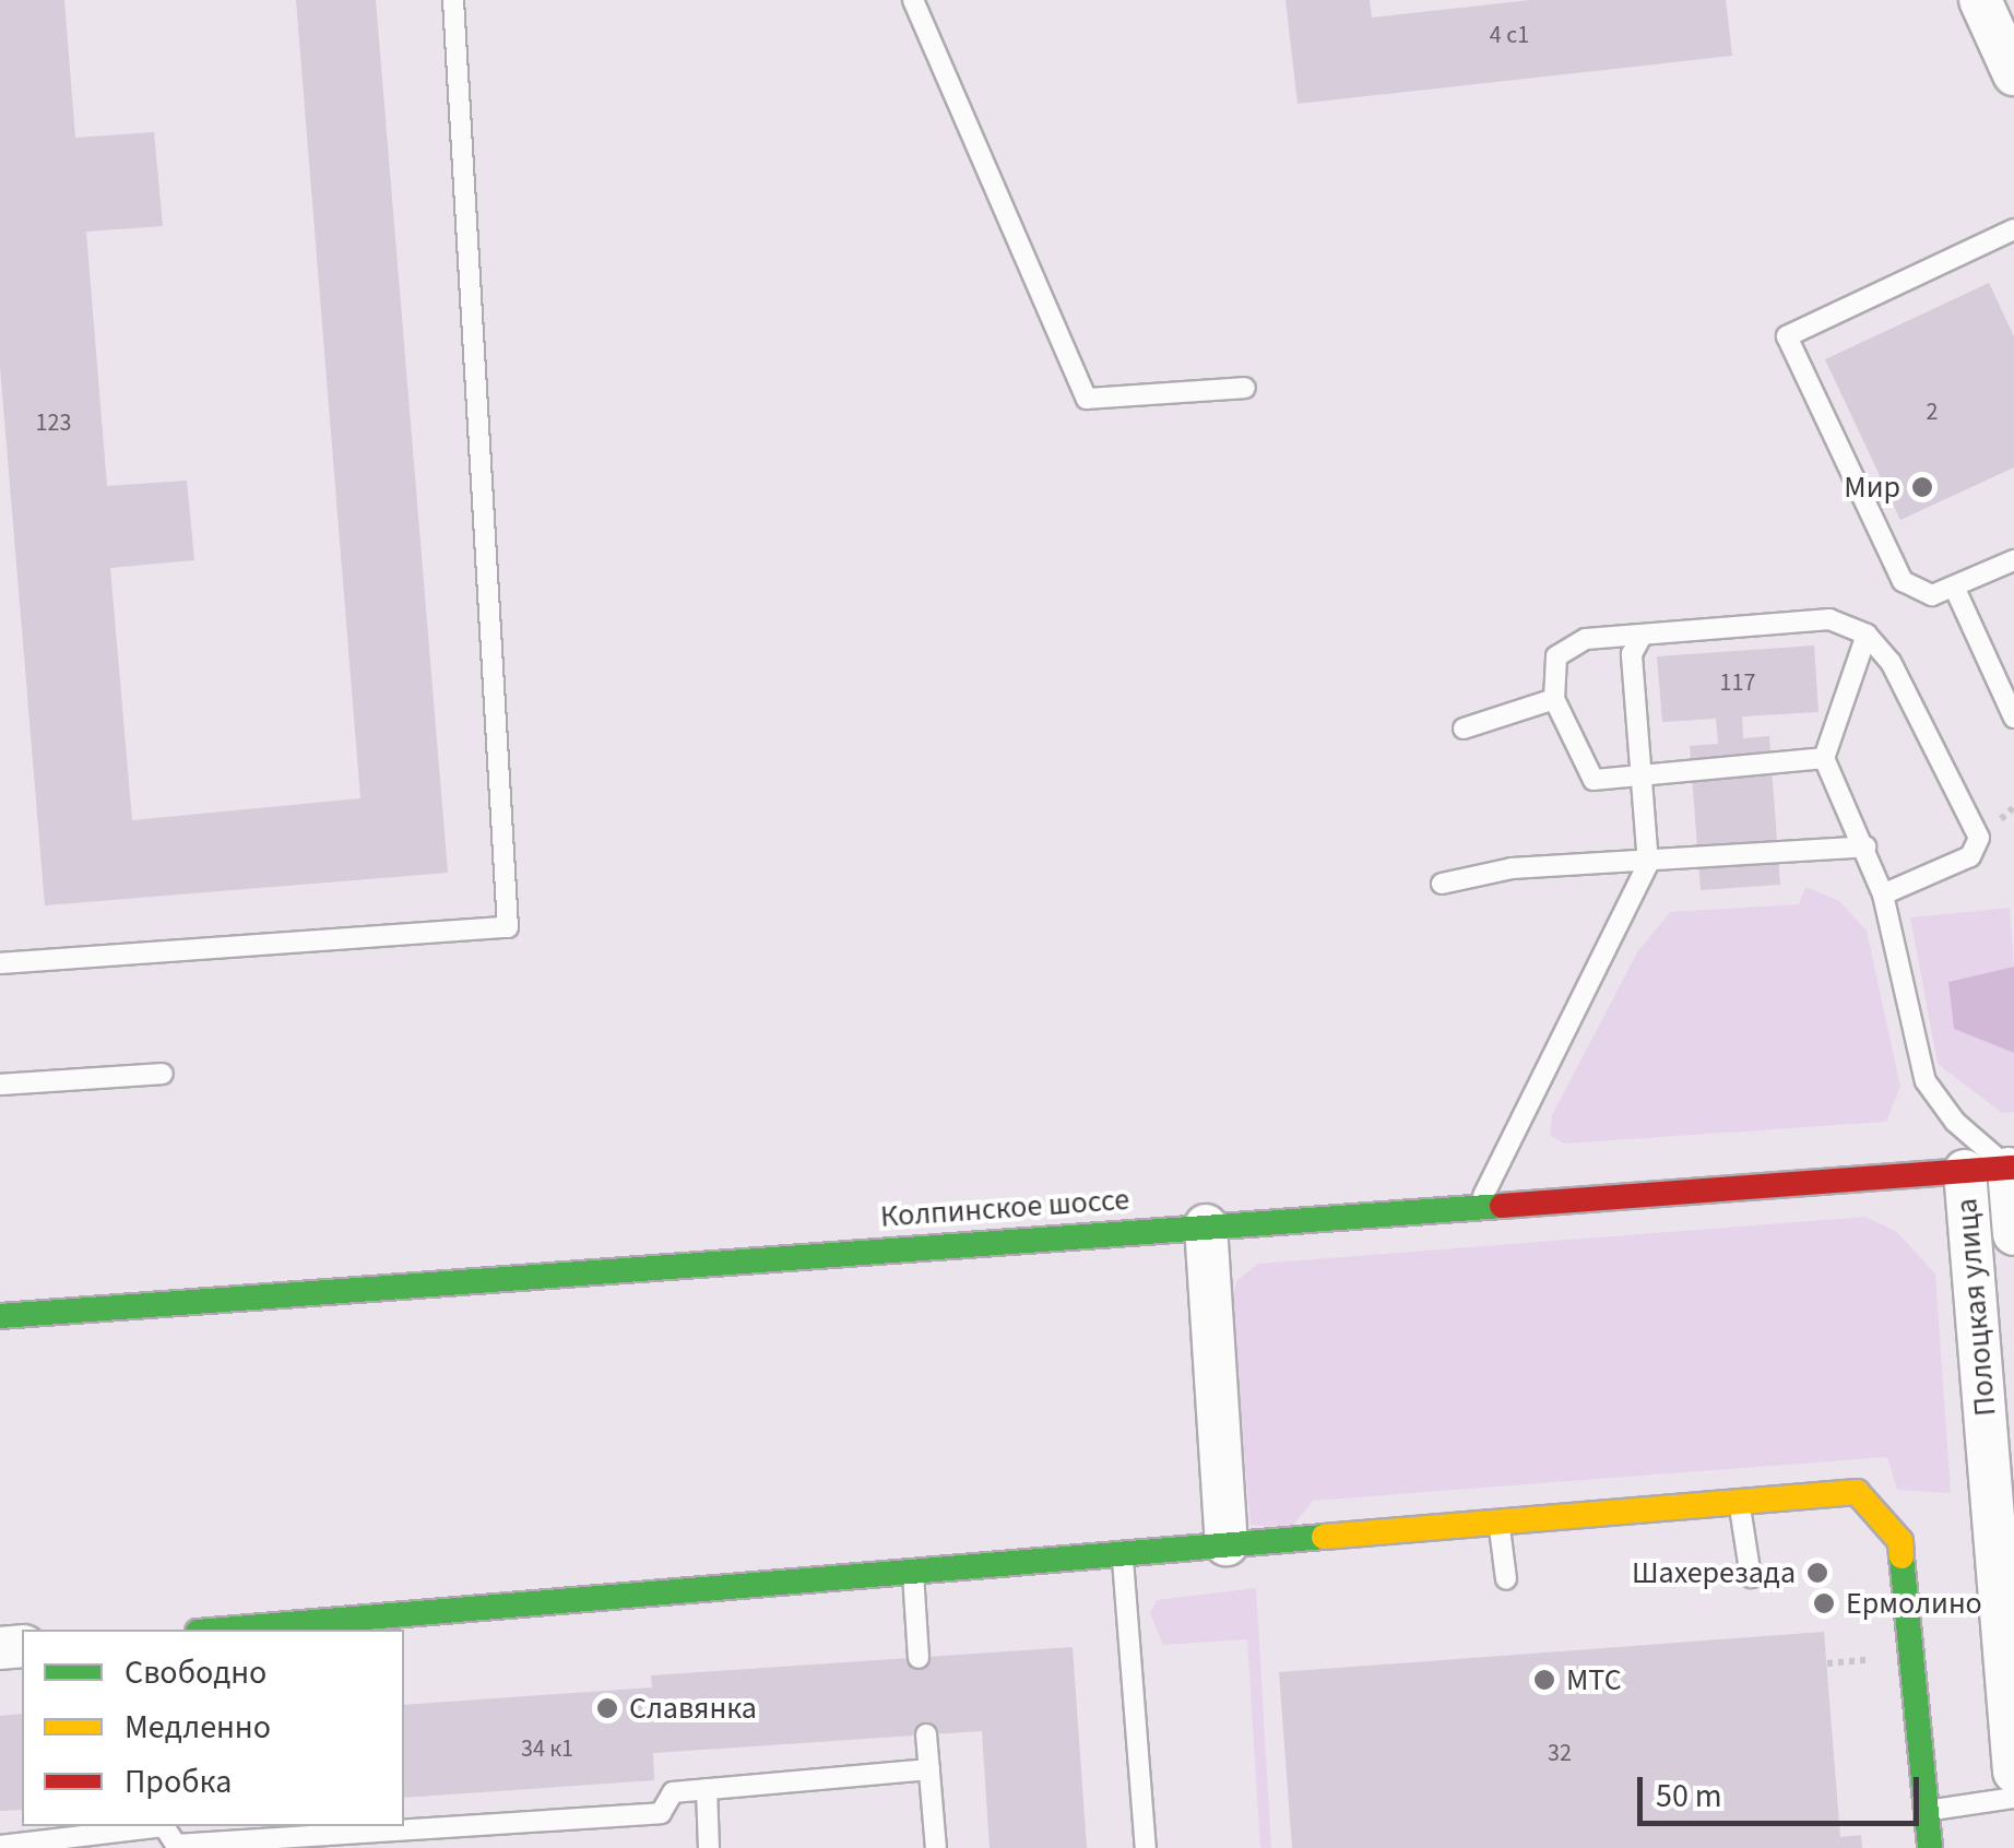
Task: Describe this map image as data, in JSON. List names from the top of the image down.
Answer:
{
  "streets": {
    "street": ["Колпинское шоссе", "Полоцкая улица"]
  },
  "crossings": [
    ["Колпинское шоссе", "Полоцкая улица"]
  ],
  "places": [
    "Мир",
    "Шахерезада",
    "Ермолино",
    "МТС",
    "Славянка"
  ],
  "house_numbers": [
    "4 с1",
    "2",
    "123",
    "117",
    "34 к1",
    "32"
  ],
  "legend": ["Свободно", "Медленно", "Пробка"],
  "scale_bar": "50 m"
}
